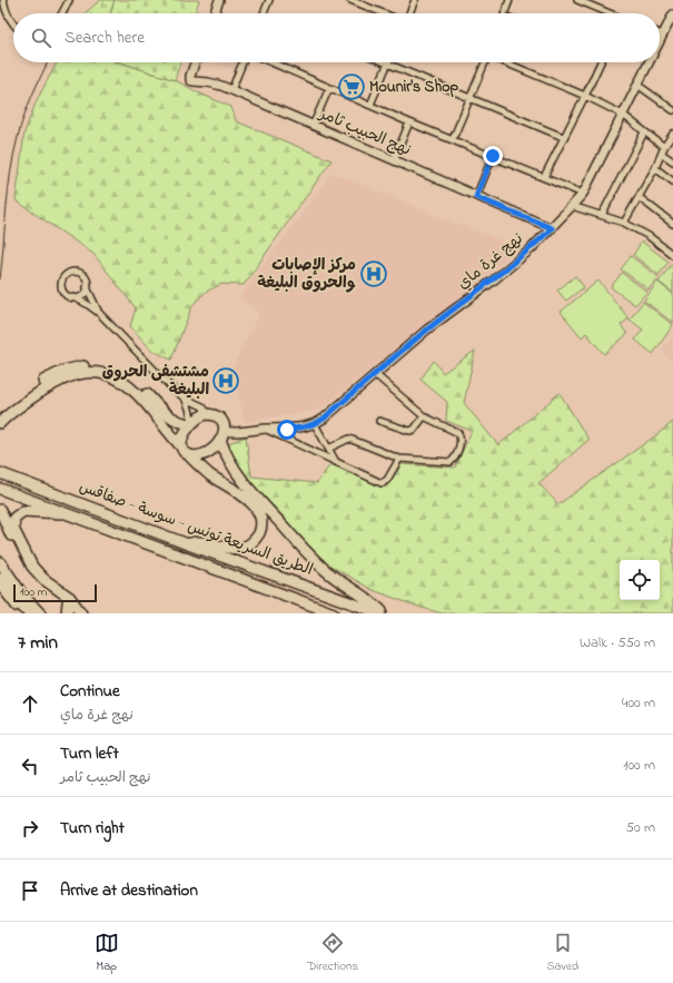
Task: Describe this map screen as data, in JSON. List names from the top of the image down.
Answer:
{
  "streets": {
    "highway": ["الطريق السريعة تونس - سوسة - صفاقس"],
    "street": ["نهج الحبيب ثامر", "نهج غرة ماي"]
  },
  "crossings": [
    ["نهج الحبيب ثامر", "نهج غرة ماي"]
  ],
  "places": {
    "supermarket": ["Mounir's Shop"],
    "hospital": ["مركز الإصابات والحروق البليغة", "مشتشفى الحروق البليغة"]
  },
  "scale_bar": "100 m",
  "page": {
    "search": "Search here",
    "scale": "100 m",
    "heading": ["7 min", "Walk · 550 m"],
    "list": [
      ["Continue", "نهج غرة ماي", "400 m"],
      ["Turn left", "نهج الحبيب ثامر", "100 m"],
      ["Turn right", "50 m"],
      "Arrive at destination"
    ],
    "nav": ["Map", "Directions", "Saved"]
  }
}
